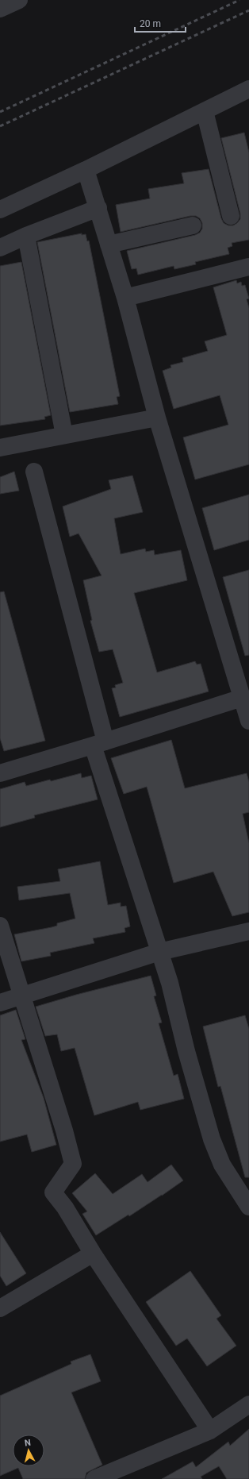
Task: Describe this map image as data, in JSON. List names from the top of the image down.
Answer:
{
  "scale_bar": "20 m",
  "north": "top"
}
